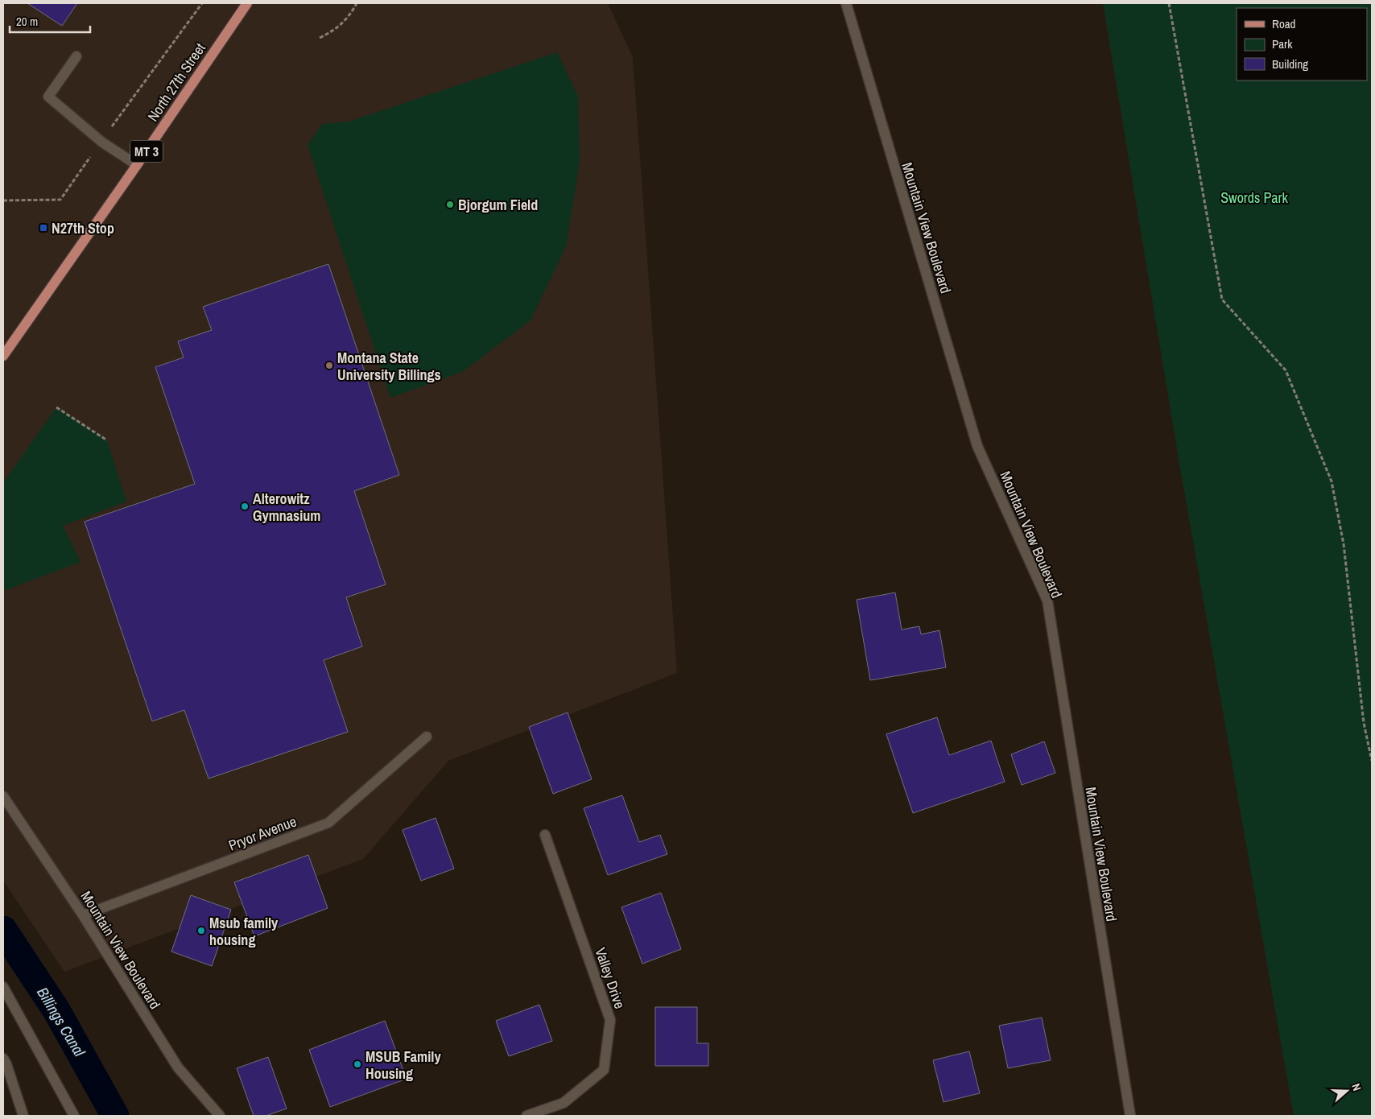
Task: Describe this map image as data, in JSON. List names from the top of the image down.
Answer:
{
  "streets": {
    "main road": ["North 27th Street", "MT 3"],
    "street": ["Mountain View Boulevard", "Pryor Avenue", "Valley Drive"]
  },
  "crossings": [
    ["Mountain View Boulevard", "Pryor Avenue"]
  ],
  "water": ["Billings Canal"],
  "parks": ["Swords Park"],
  "places": {
    "other": [
      "Bjorgum Field",
      "Montana State University Billings",
      "Alterowitz Gymnasium",
      "Msub family housing",
      "MSUB Family Housing"
    ],
    "transit": ["N27th Stop"]
  },
  "legend": ["Road", "Park", "Building"],
  "scale_bar": "20 m",
  "north": "right"
}
